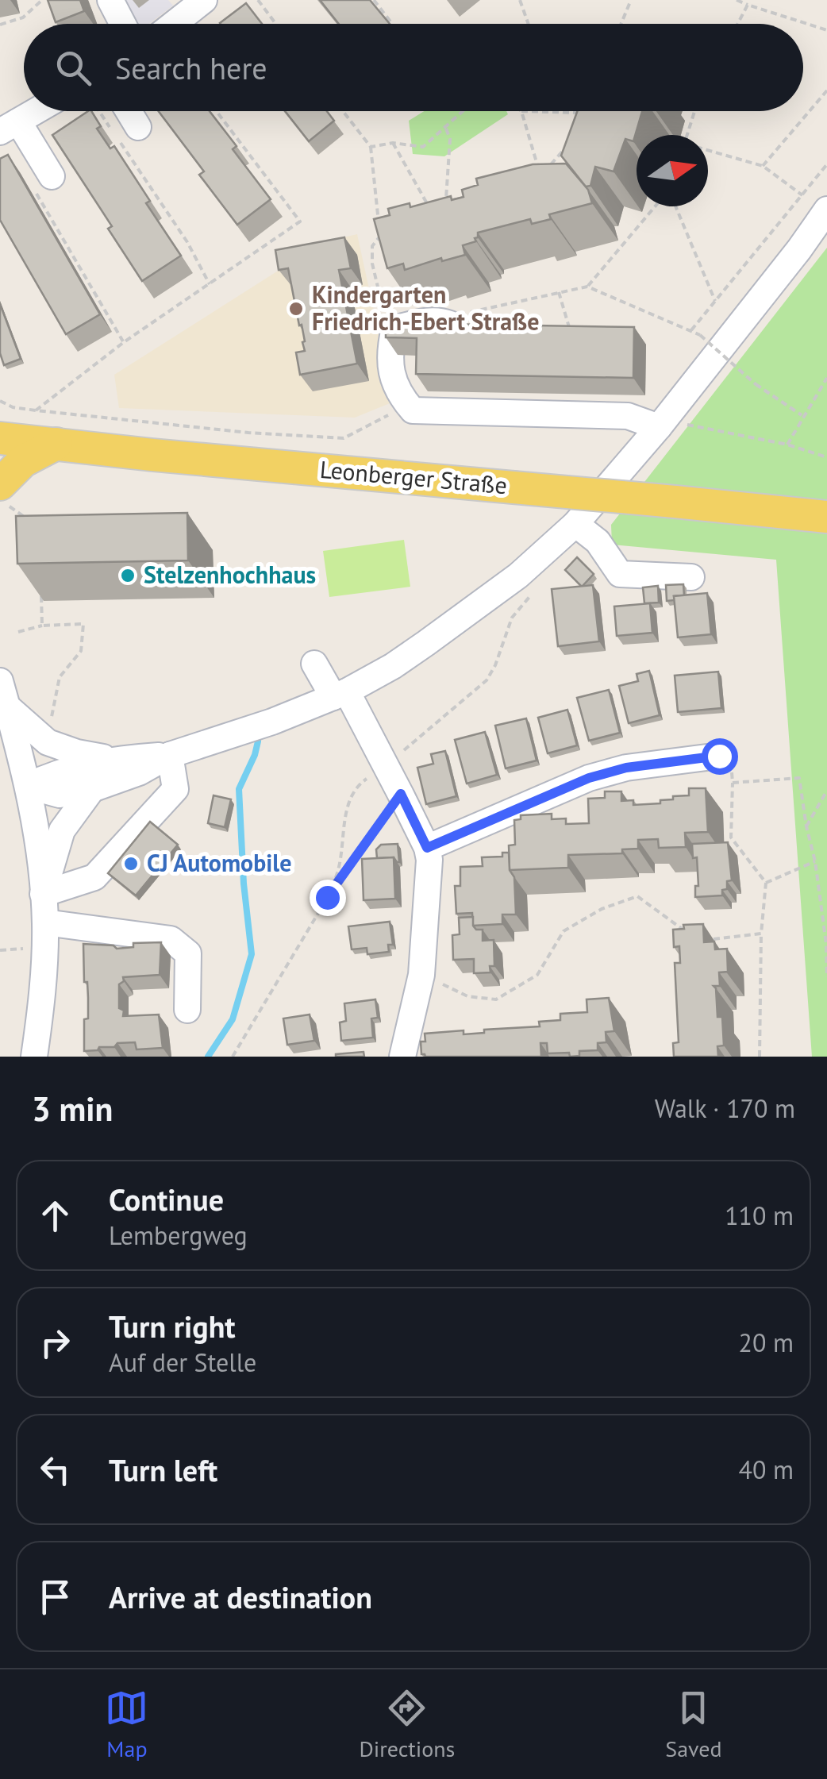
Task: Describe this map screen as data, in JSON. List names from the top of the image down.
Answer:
{
  "streets": {
    "main road": ["Leonberger Straße"]
  },
  "places": ["Kindergarten Friedrich-Ebert Straße", "Stelzenhochhaus", "CJ Automobile"],
  "north": "right",
  "page": {
    "search": "Search here",
    "heading": ["3 min", "Walk · 170 m"],
    "list": [
      ["Continue", "Lembergweg", "110 m"],
      ["Turn right", "Auf der Stelle", "20 m"],
      ["Turn left", "40 m"],
      "Arrive at destination"
    ],
    "nav": ["Map", "Directions", "Saved"]
  }
}
